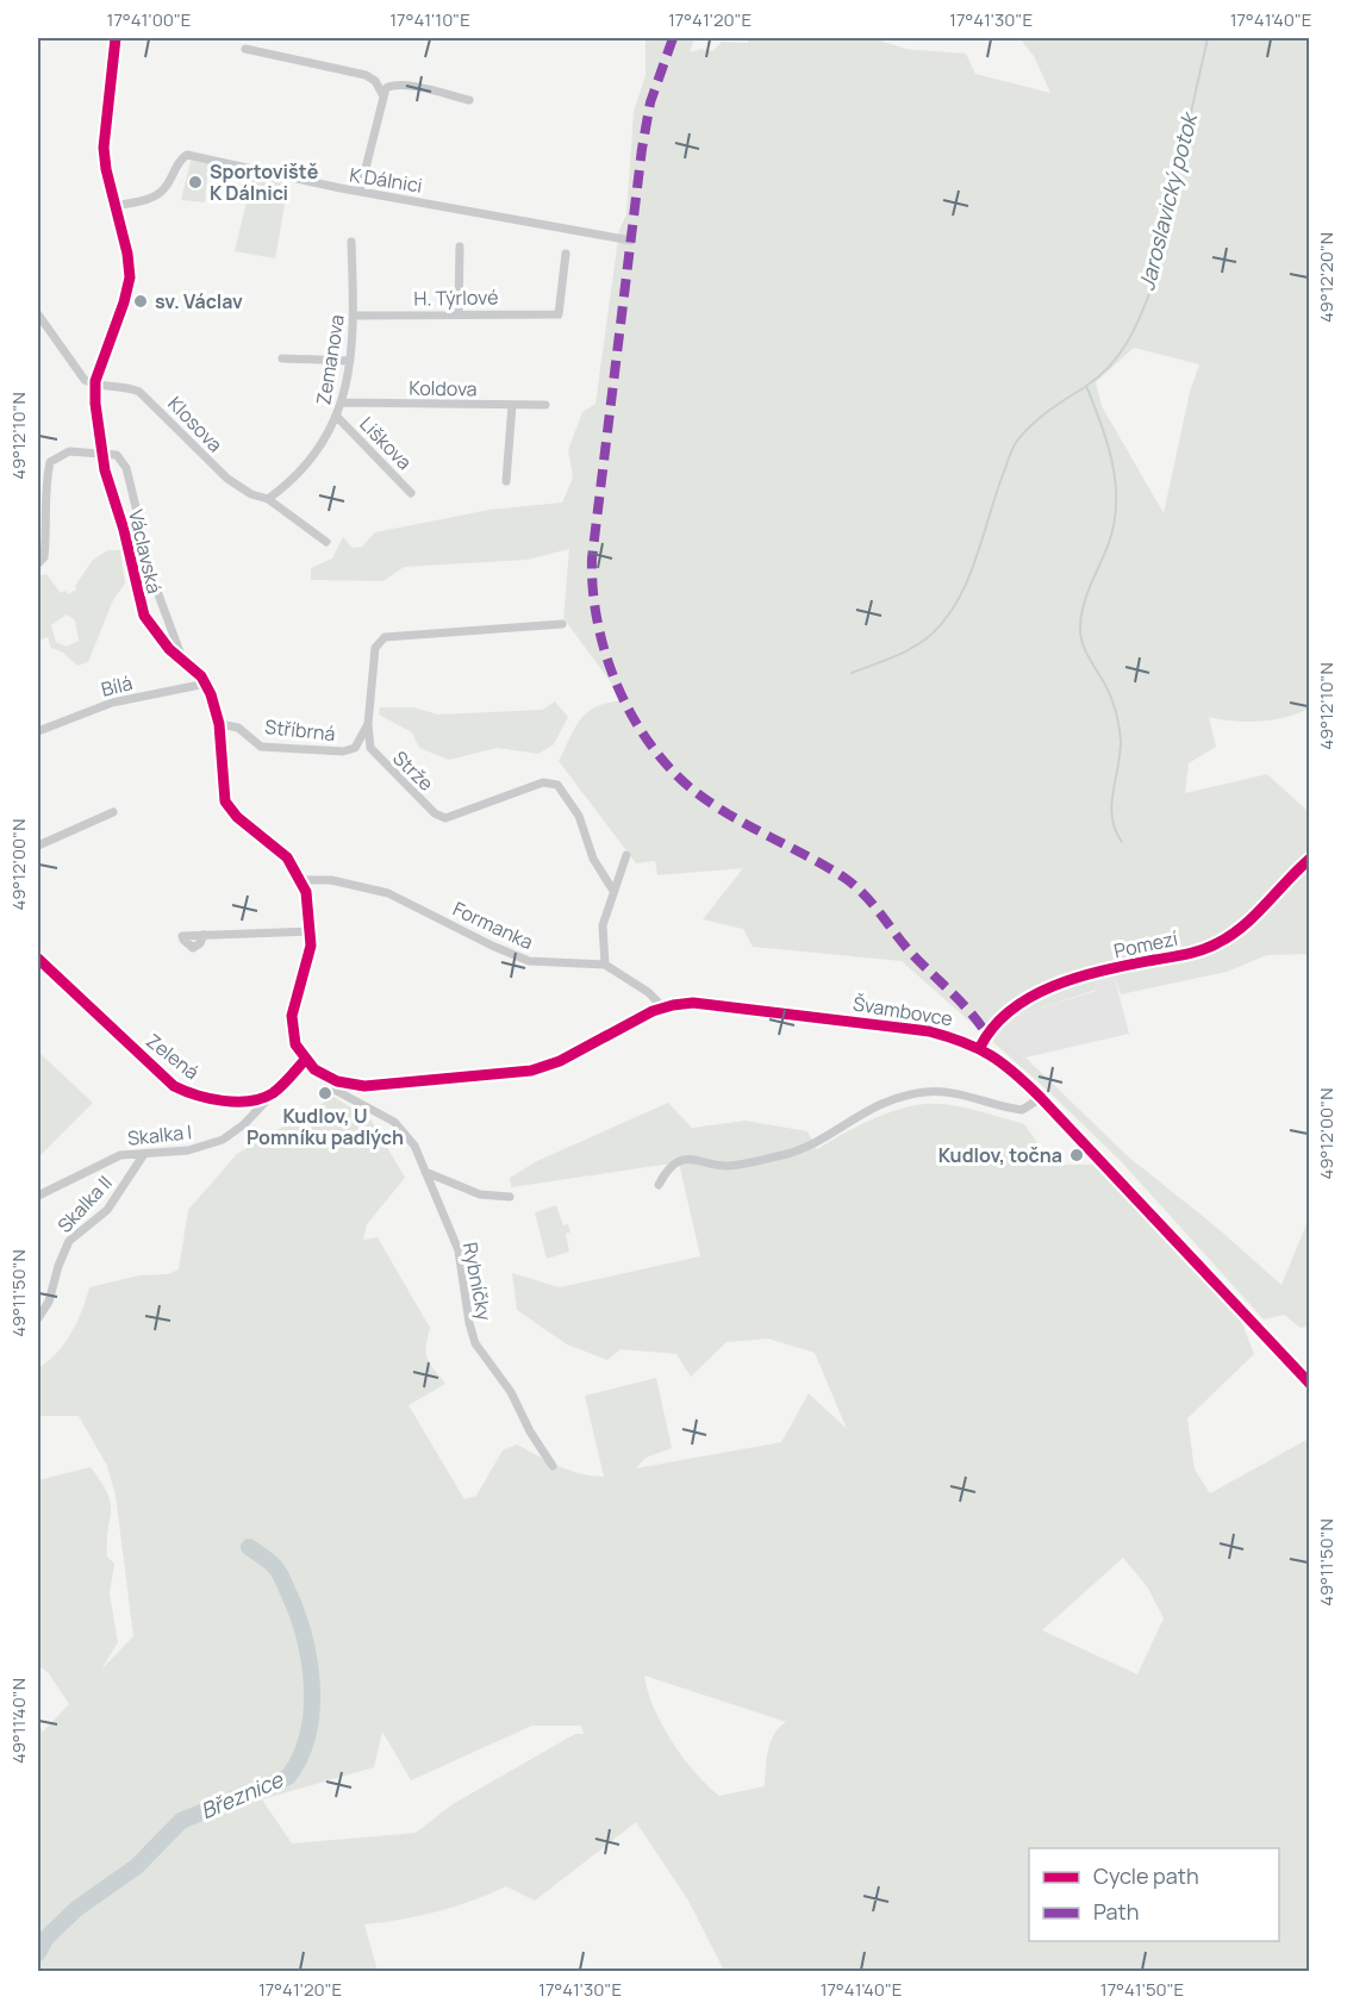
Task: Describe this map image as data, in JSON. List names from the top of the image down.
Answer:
{
  "streets": {
    "street": [
      "K Dálnici",
      "H. Týrlové",
      "Zemanova",
      "Koldova",
      "Klosova",
      "Liškova",
      "Václavská",
      "Bílá",
      "Stříbrná",
      "Strže",
      "Formanka",
      "Pomezí",
      "Švambovce",
      "Zelená",
      "Skalka I",
      "Skalka II",
      "Rybníčky"
    ]
  },
  "crossings": [
    ["K Dálnici", "Václavská"],
    ["H. Týrlové", "Zemanova"],
    ["Zemanova", "Koldova"],
    ["Zemanova", "Klosova"],
    ["Zemanova", "Liškova"],
    ["Klosova", "Václavská"],
    ["Václavská", "Bílá"],
    ["Václavská", "Stříbrná"],
    ["Václavská", "Formanka"],
    ["Stříbrná", "Strže"],
    ["Formanka", "Švambovce"],
    ["Pomezí", "Švambovce"],
    ["Švambovce", "Rybníčky"],
    ["Zelená", "Skalka I"],
    ["Skalka I", "Skalka II"]
  ],
  "water": ["Jaroslavický potok", "Březnice"],
  "places": [
    "Sportoviště K Dálnici",
    "sv. Václav",
    "Kudlov, U Pomníku padlých",
    "Kudlov, točna"
  ],
  "legend": ["Cycle path", "Path"],
  "coordinates": [
    "17°41'00\"E",
    "17°41'10\"E",
    "17°41'20\"E",
    "17°41'30\"E",
    "17°41'40\"E",
    "49°12'20\"N",
    "49°12'10\"N",
    "49°12'00\"N",
    "49°11'50\"N",
    "49°11'40\"N",
    "17°41'50\"E"
  ]
}
